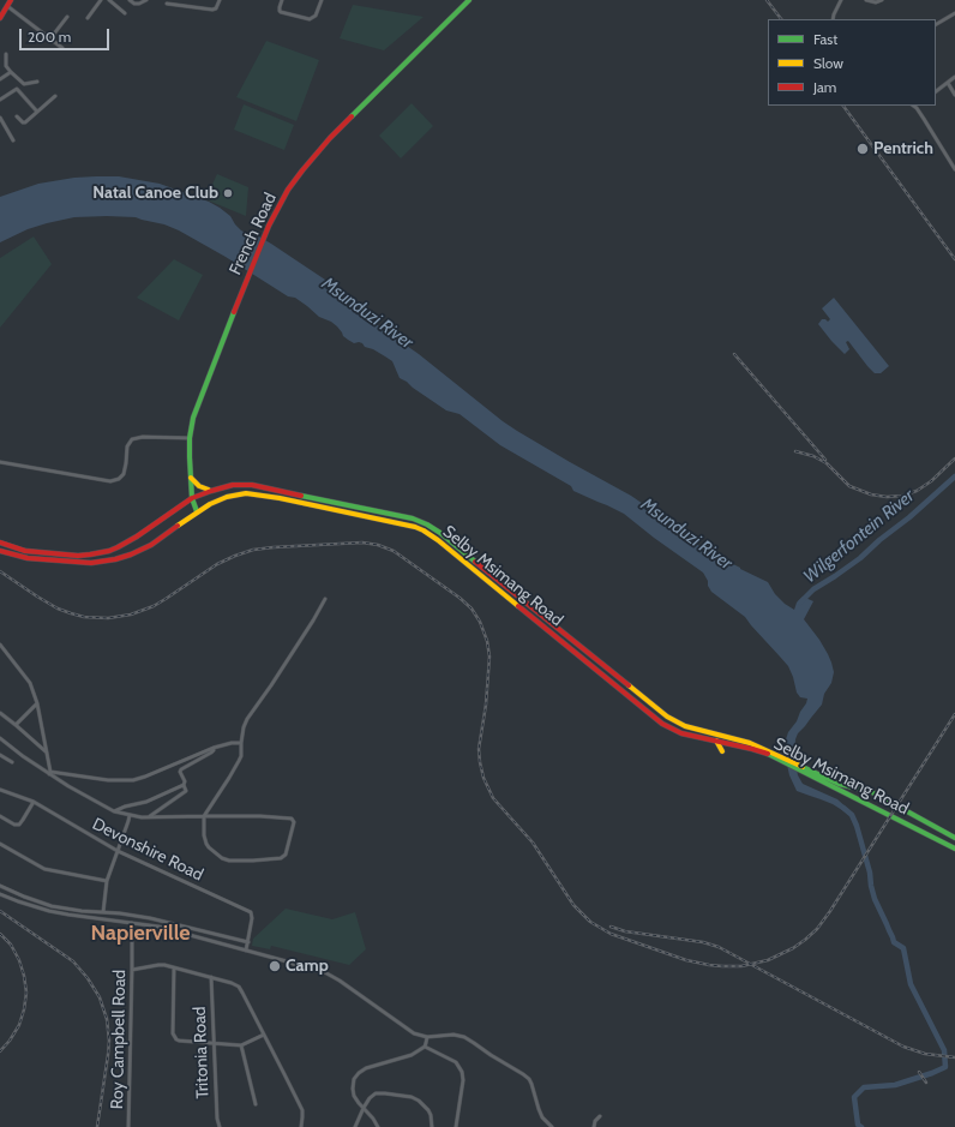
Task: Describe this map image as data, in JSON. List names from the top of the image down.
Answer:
{
  "streets": {
    "main road": ["French Road", "Selby Msimang Road"],
    "street": ["Devonshire Road", "Roy Campbell Road", "Tritonia Road"]
  },
  "crossings": [
    ["French Road", "Selby Msimang Road"]
  ],
  "districts": ["Napierville"],
  "water": ["Msunduzi River", "Wilgerfontein River"],
  "places": ["Pentrich", "Natal Canoe Club", "Camp"],
  "legend": ["Fast", "Slow", "Jam"],
  "scale_bar": "200 m"
}
